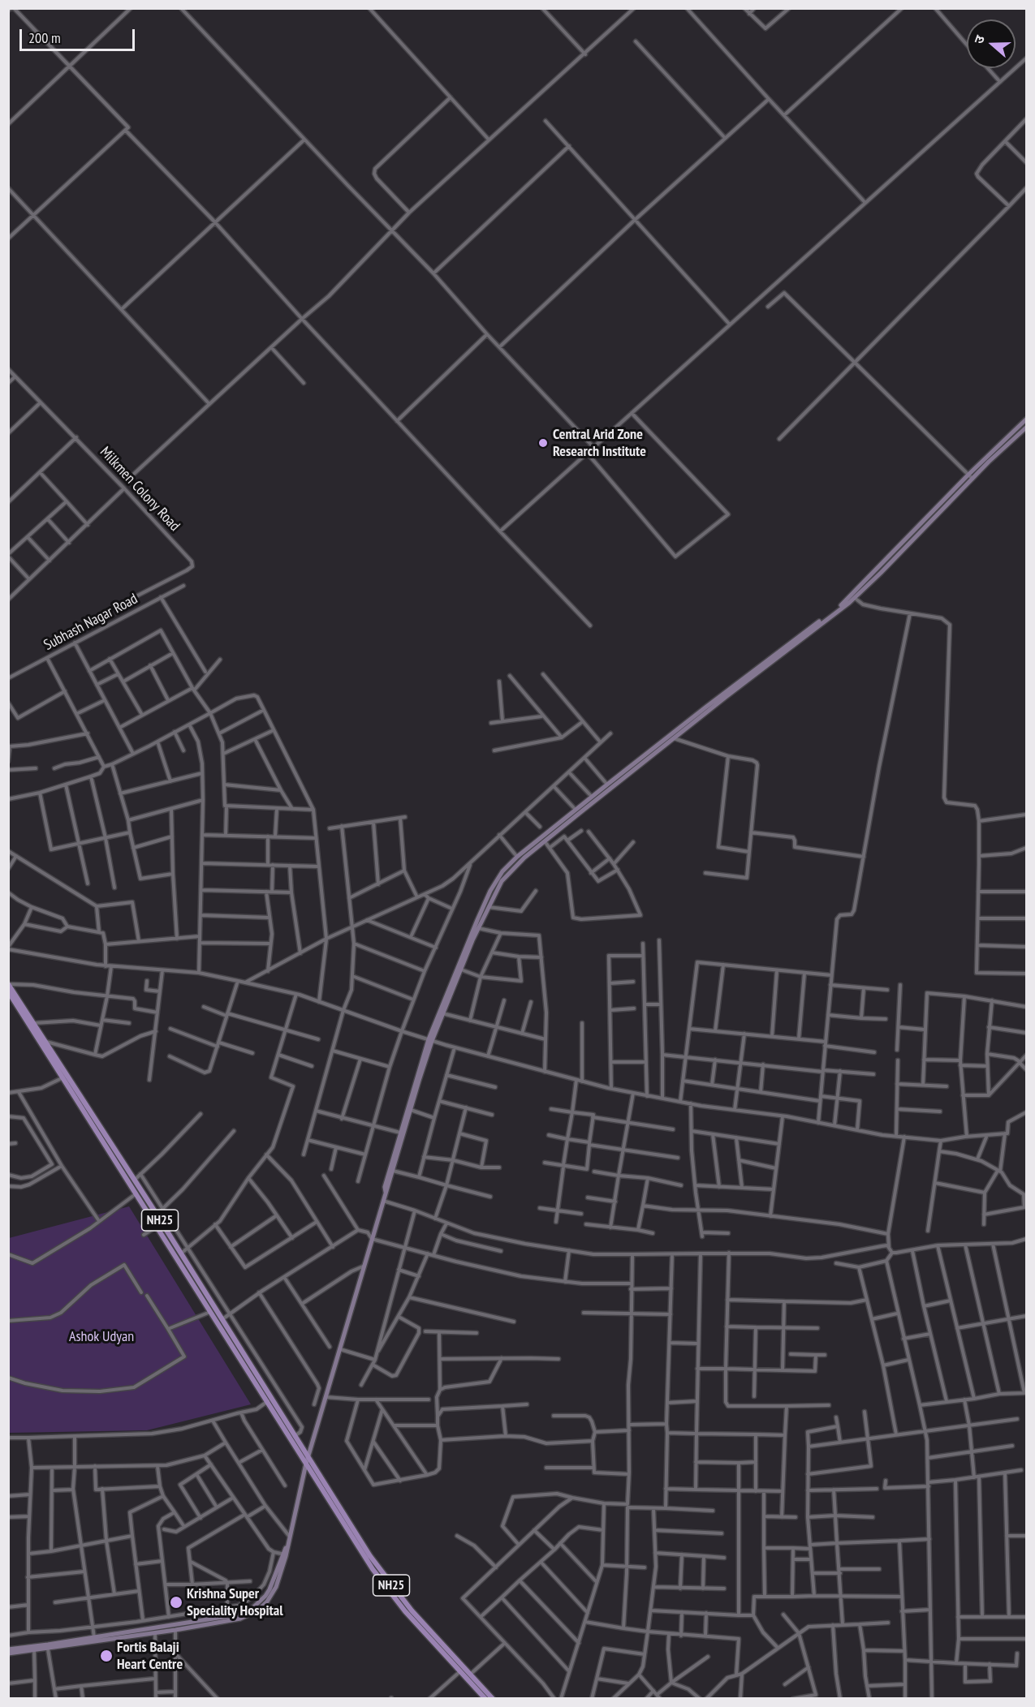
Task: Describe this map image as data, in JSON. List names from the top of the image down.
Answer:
{
  "streets": {
    "main road": ["NH25"],
    "street": ["Milkmen Colony Road", "Subhash Nagar Road"]
  },
  "parks": ["Ashok Udyan"],
  "places": ["Central Arid Zone Research Institute", "Krishna Super Speciality Hospital", "Fortis Balaji Heart Centre"],
  "scale_bar": "200 m",
  "north": "left"
}
